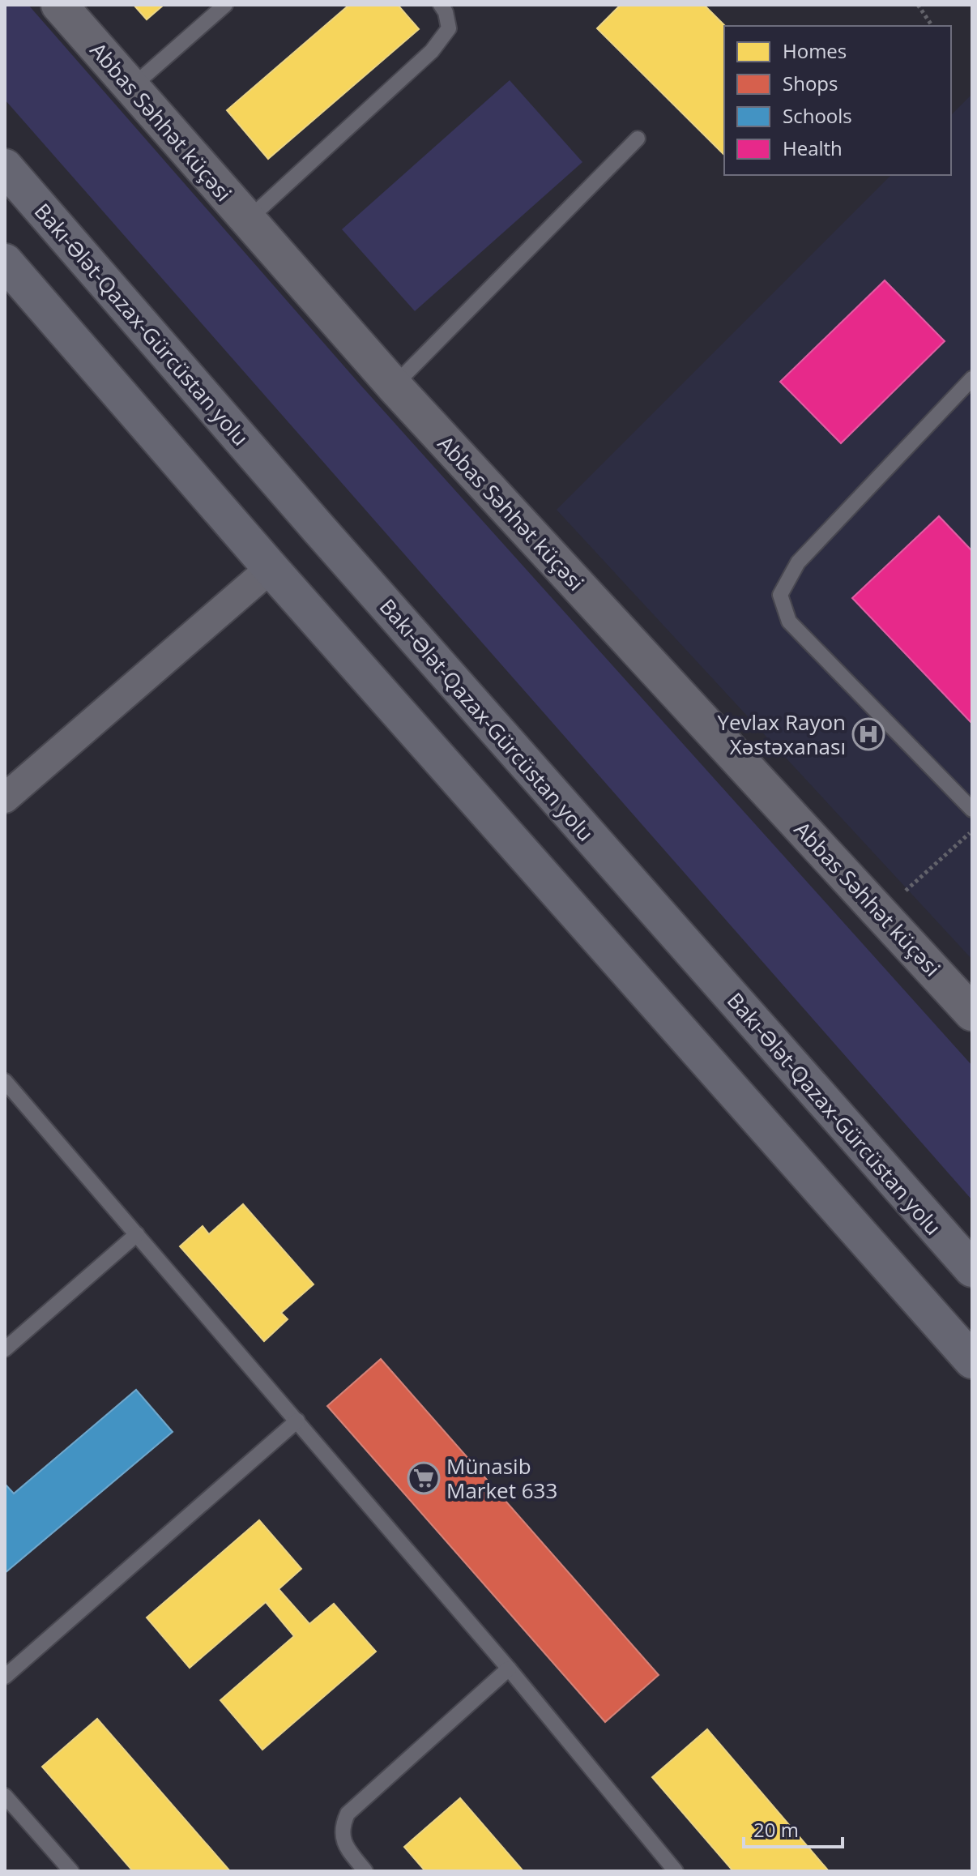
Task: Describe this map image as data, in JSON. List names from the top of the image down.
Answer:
{
  "streets": {
    "highway": ["Bakı-Ələt-Qazax-Gürcüstan yolu"],
    "street": ["Abbas Səhhət küçəsi"]
  },
  "places": {
    "hospital": ["Yevlax Rayon Xəstəxanası"],
    "supermarket": ["Münasib Market 633"]
  },
  "legend": [
    "Homes",
    "Shops",
    "Schools",
    "Health"
  ],
  "scale_bar": "20 m"
}
